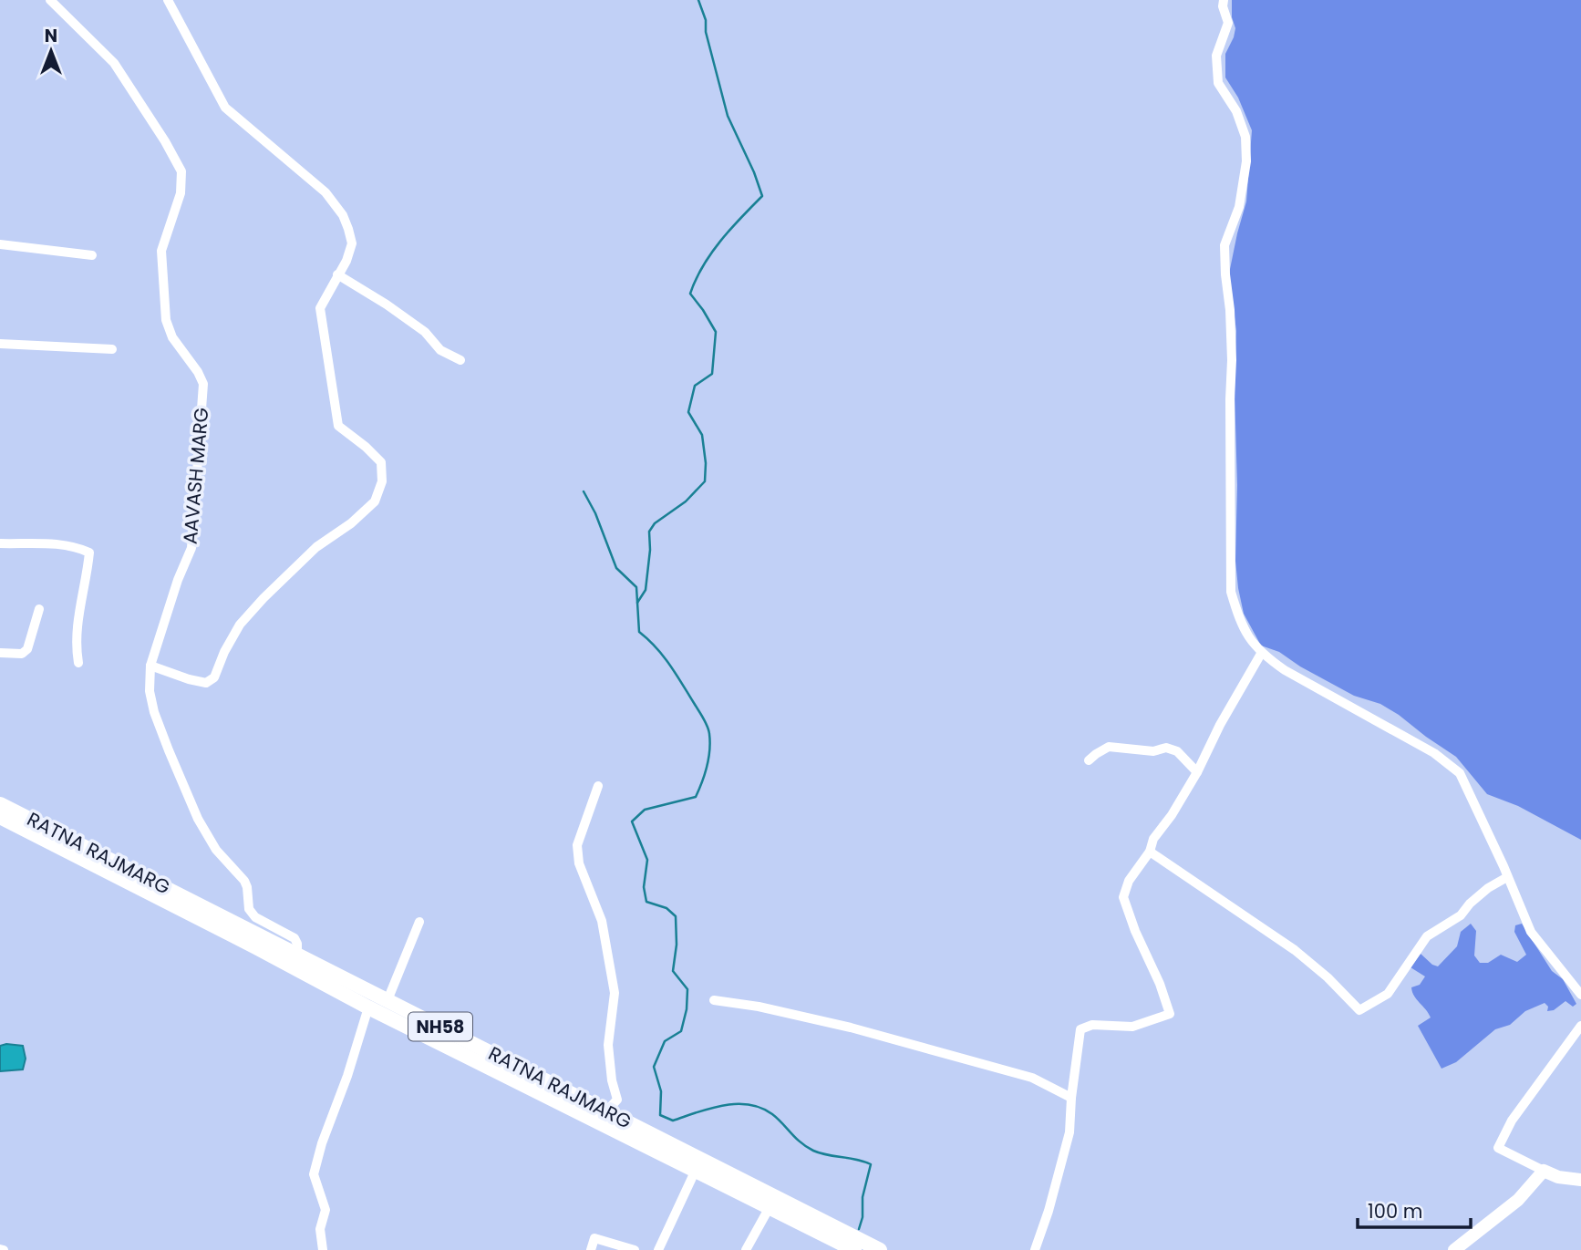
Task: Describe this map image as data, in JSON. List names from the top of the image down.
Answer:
{
  "streets": {
    "main road": ["RATNA RAJMARG", "NH58"],
    "street": ["AAVASH MARG"]
  },
  "crossings": [
    ["AAVASH MARG", "RATNA RAJMARG"]
  ],
  "scale_bar": "100 m",
  "north": "top"
}
